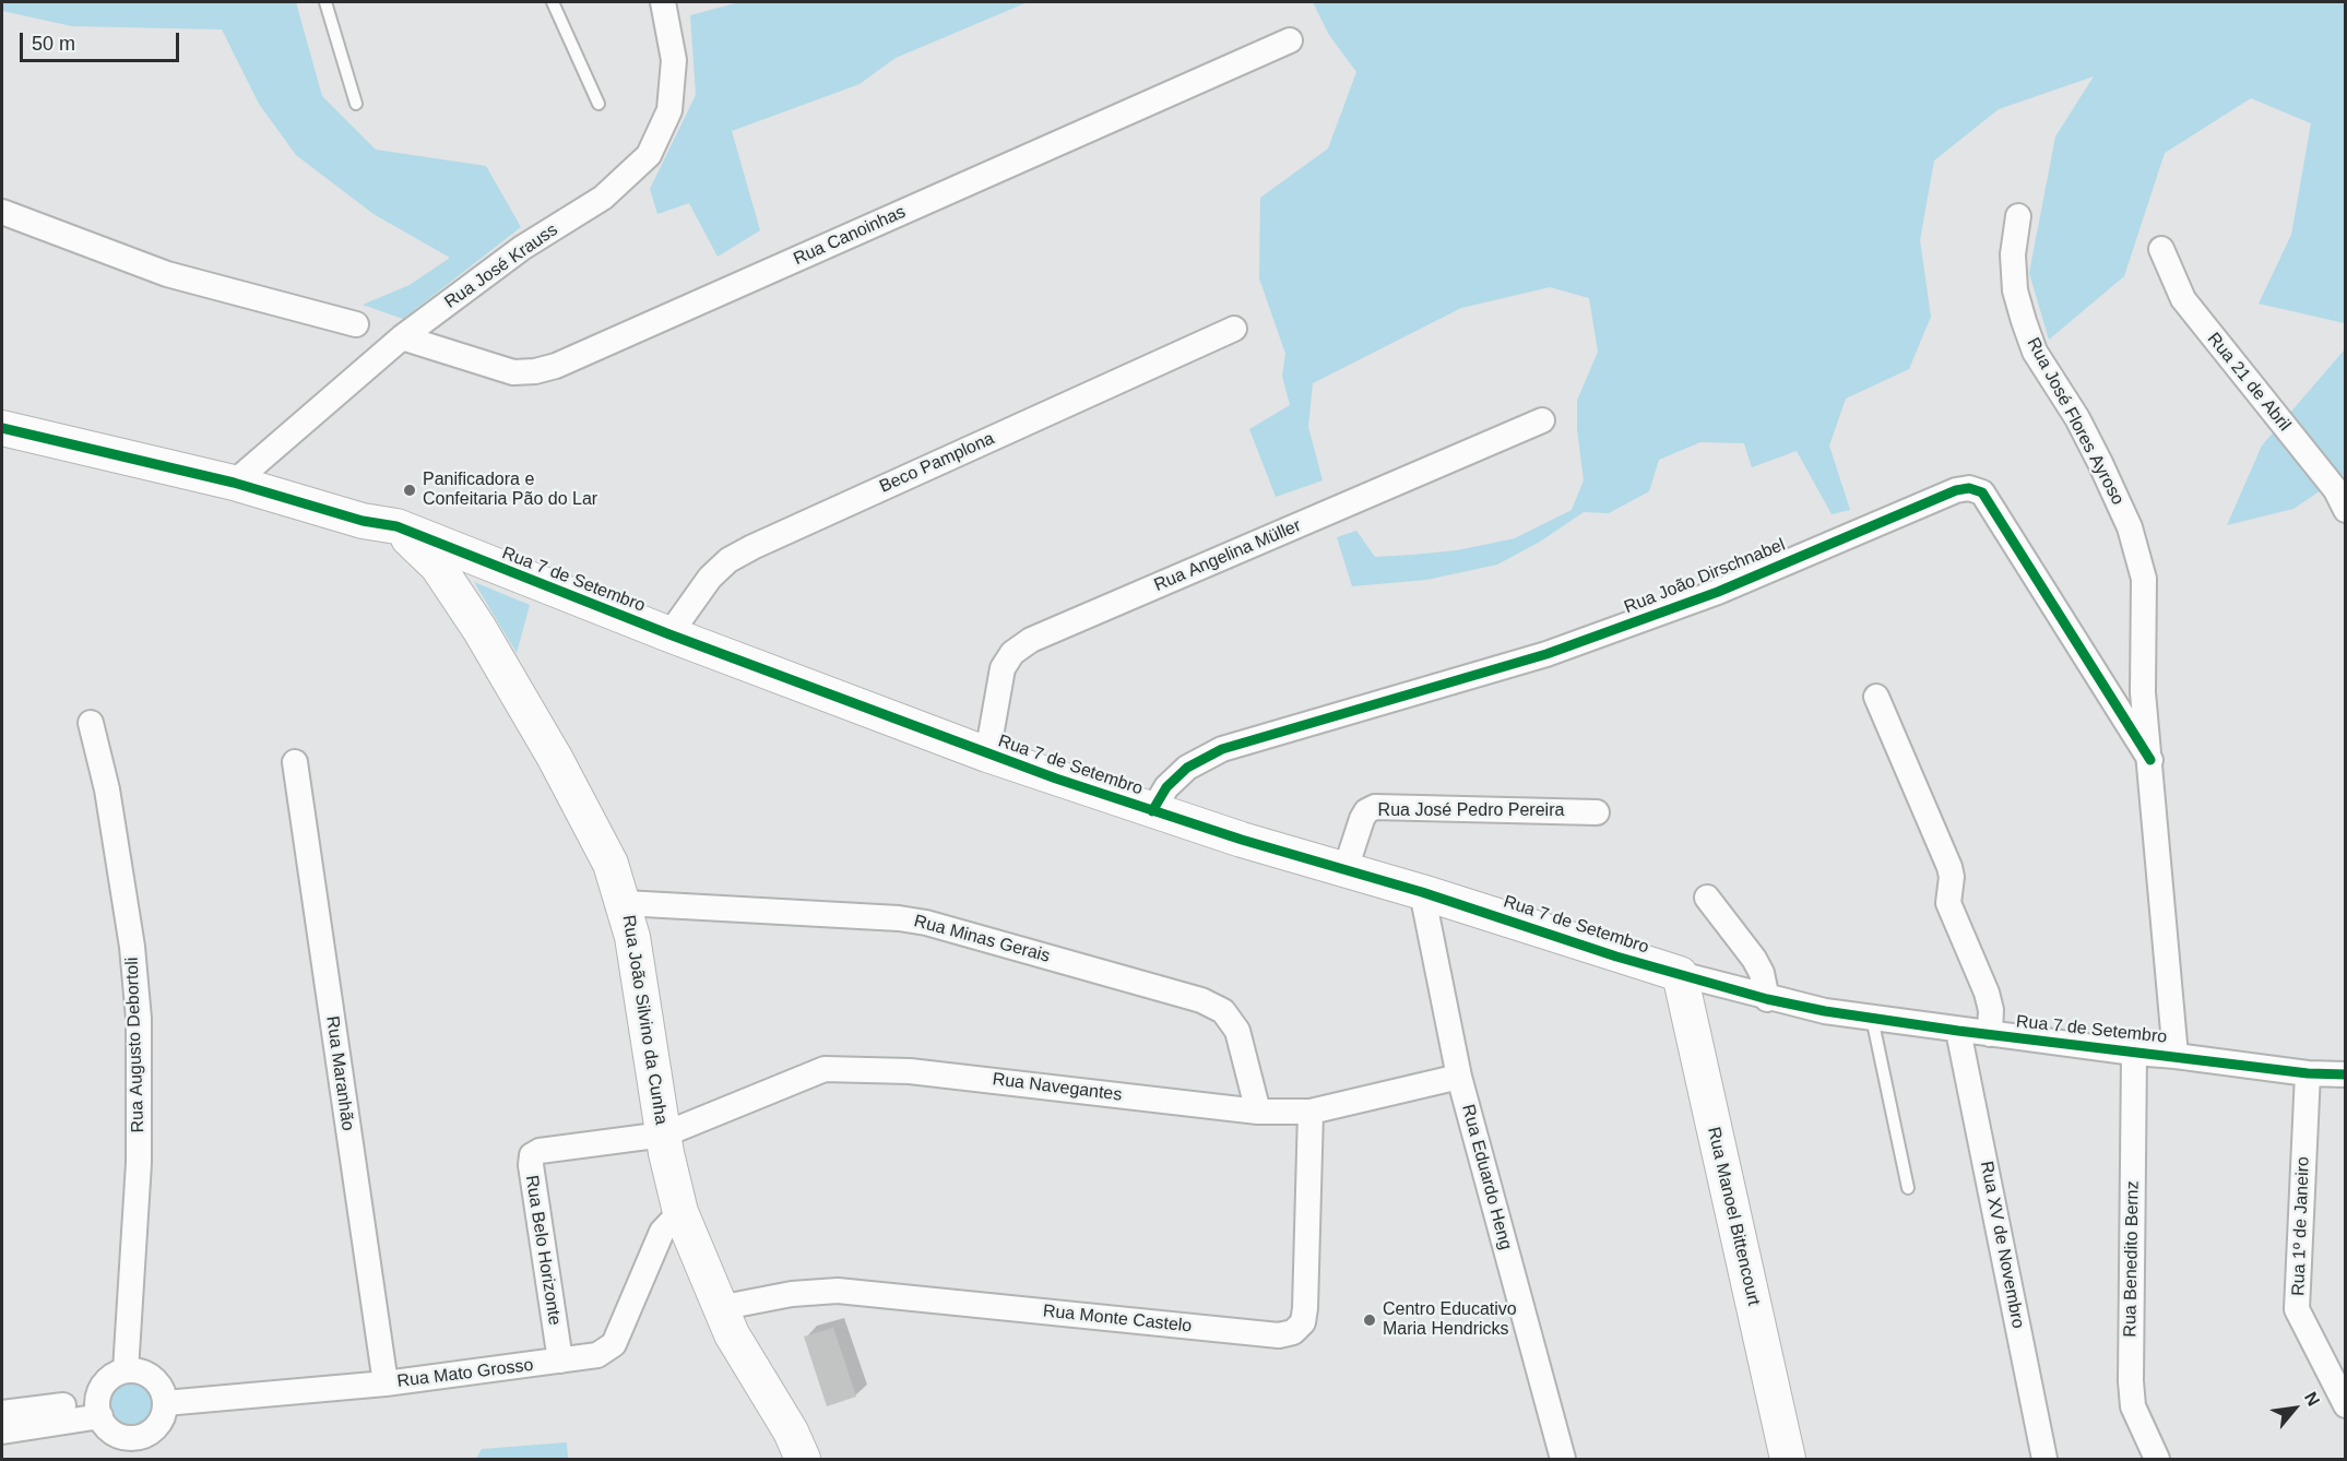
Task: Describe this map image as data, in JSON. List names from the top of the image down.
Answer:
{
  "streets": {
    "street": [
      "Rua Canoinhas",
      "Rua José Krauss",
      "Rua 21 de Abril",
      "Rua José Flores Ayroso",
      "Beco Pamplona",
      "Rua Angelina Müller",
      "Rua João Dirschnabel",
      "Rua 7 de Setembro",
      "Rua José Pedro Pereira",
      "Rua Minas Gerais",
      "Rua João Silvino da Cunha",
      "Rua Augusto Debortoli",
      "Rua Maranhão",
      "Rua Navegantes",
      "Rua Eduardo Heng",
      "Rua Manoel Bittencourt",
      "Rua 1º de Janeiro",
      "Rua XV de Novembro",
      "Rua Belo Horizonte",
      "Rua Benedito Bernz",
      "Rua Monte Castelo",
      "Rua Mato Grosso"
    ]
  },
  "crossings": [
    ["Rua Canoinhas", "Rua José Krauss"],
    ["Rua José Krauss", "Rua 7 de Setembro"],
    ["Rua José Flores Ayroso", "Rua João Dirschnabel"],
    ["Rua José Flores Ayroso", "Rua 7 de Setembro"],
    ["Beco Pamplona", "Rua 7 de Setembro"],
    ["Rua Angelina Müller", "Rua 7 de Setembro"],
    ["Rua João Dirschnabel", "Rua 7 de Setembro"],
    ["Rua 7 de Setembro", "Rua José Pedro Pereira"],
    ["Rua 7 de Setembro", "Rua João Silvino da Cunha"],
    ["Rua 7 de Setembro", "Rua Eduardo Heng"],
    ["Rua 7 de Setembro", "Rua Manoel Bittencourt"],
    ["Rua 7 de Setembro", "Rua 1º de Janeiro"],
    ["Rua 7 de Setembro", "Rua XV de Novembro"],
    ["Rua 7 de Setembro", "Rua Benedito Bernz"],
    ["Rua Minas Gerais", "Rua João Silvino da Cunha"],
    ["Rua Minas Gerais", "Rua Navegantes"],
    ["Rua João Silvino da Cunha", "Rua Navegantes"],
    ["Rua João Silvino da Cunha", "Rua Belo Horizonte"],
    ["Rua João Silvino da Cunha", "Rua Monte Castelo"],
    ["Rua João Silvino da Cunha", "Rua Mato Grosso"],
    ["Rua Augusto Debortoli", "Rua Mato Grosso"],
    ["Rua Maranhão", "Rua Mato Grosso"],
    ["Rua Navegantes", "Rua Eduardo Heng"],
    ["Rua Navegantes", "Rua Belo Horizonte"],
    ["Rua Navegantes", "Rua Monte Castelo"],
    ["Rua Belo Horizonte", "Rua Mato Grosso"]
  ],
  "places": ["Panificadora e Confeitaria Pão do Lar", "Centro Educativo Maria Hendricks"],
  "scale_bar": "50 m",
  "north": "top right"
}
